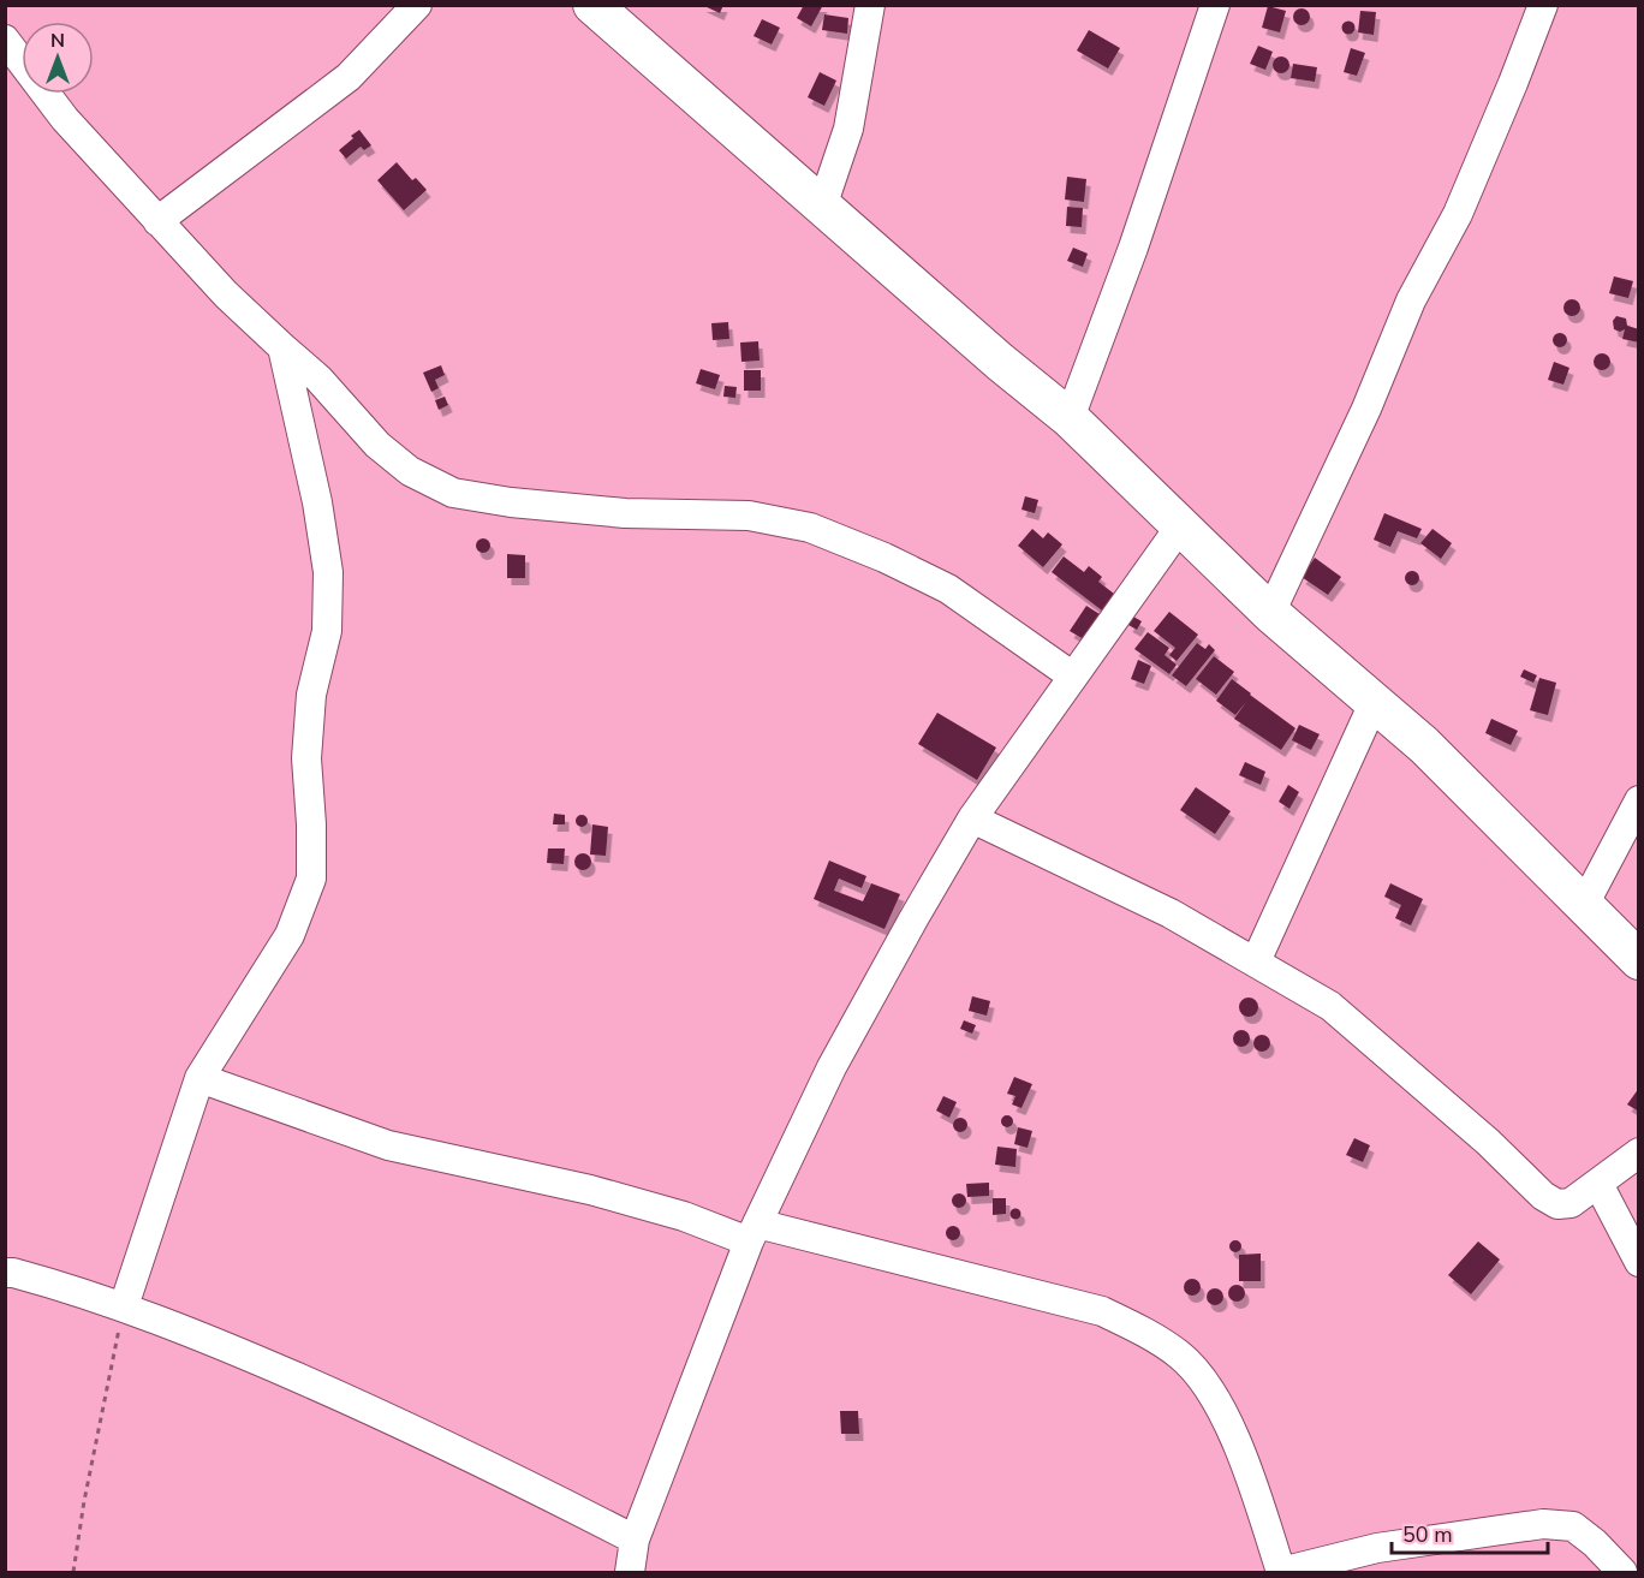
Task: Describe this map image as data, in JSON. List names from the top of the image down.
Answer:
{
  "scale_bar": "50 m",
  "north": "top"
}
